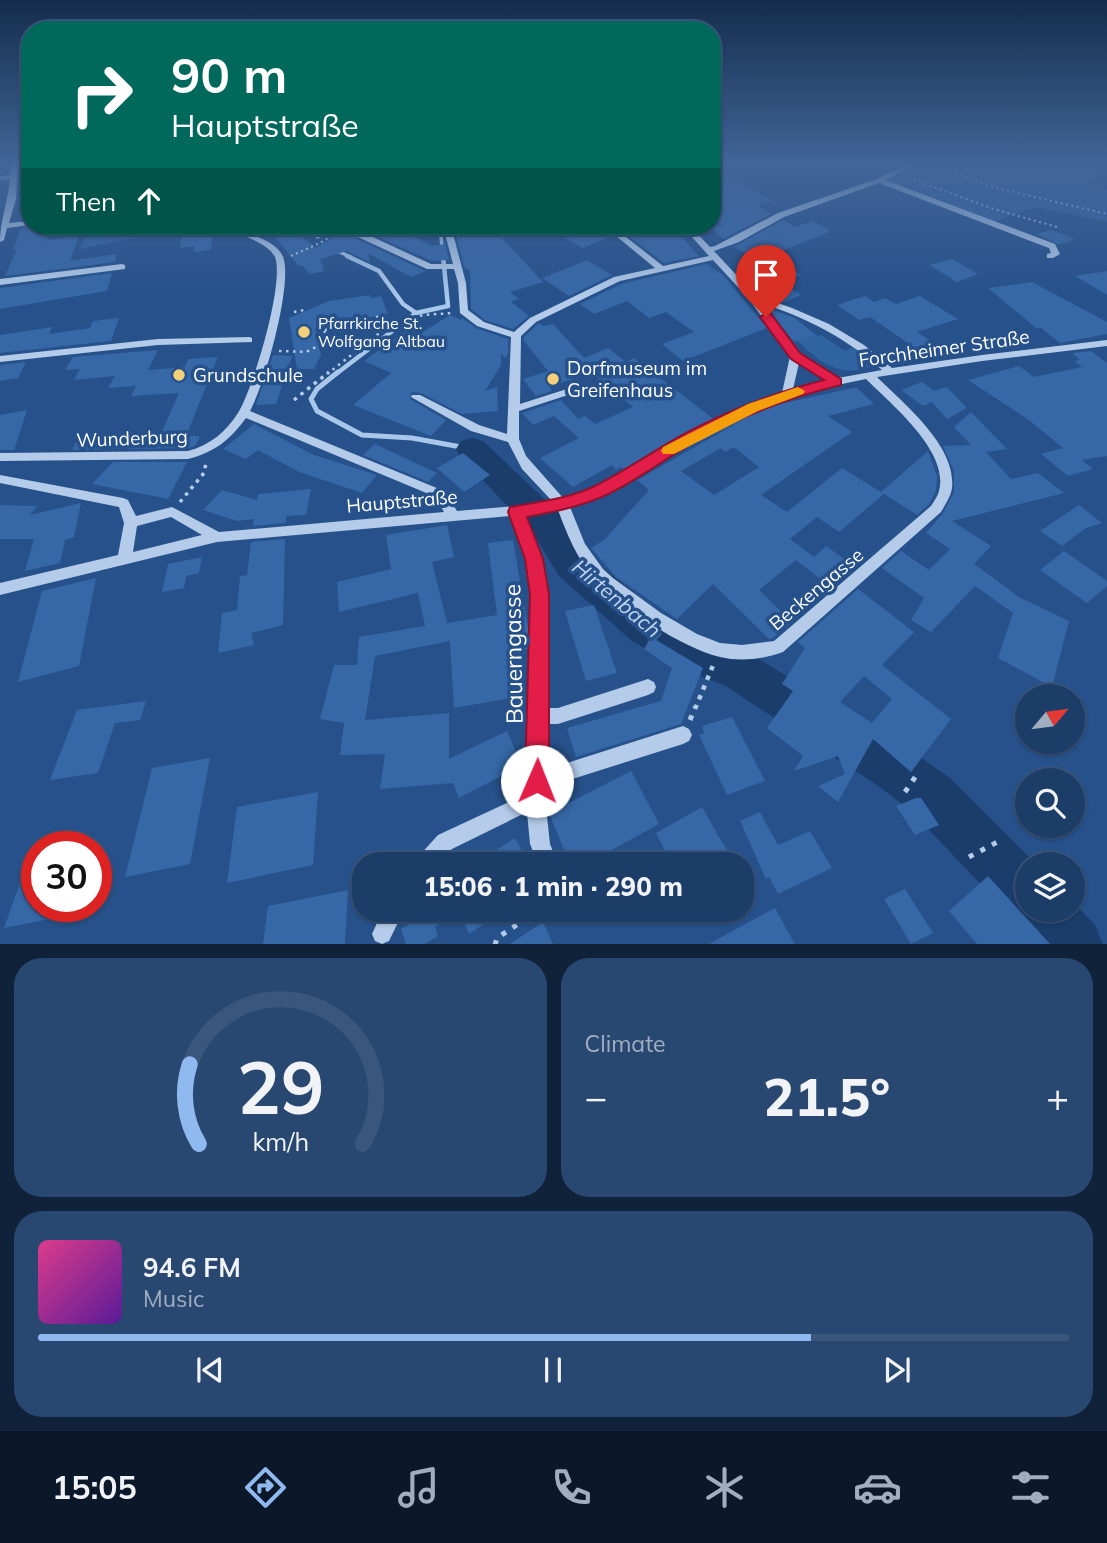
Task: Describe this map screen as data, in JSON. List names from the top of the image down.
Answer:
{
  "streets": {
    "street": [
      "Forchheimer Straße",
      "Wunderburg",
      "Hauptstraße",
      "Beckengasse",
      "Bauerngasse"
    ]
  },
  "crossings": [
    ["Forchheimer Straße", "Hauptstraße"],
    ["Forchheimer Straße", "Beckengasse"],
    ["Hauptstraße", "Beckengasse"],
    ["Hauptstraße", "Bauerngasse"]
  ],
  "water": ["Hirtenbach"],
  "places": ["Pfarrkirche St. Wolfgang Altbau", "Grundschule", "Dorfmuseum im Greifenhaus"],
  "north": "top right",
  "page": {
    "turn": ["90 m", "Hauptstraße"],
    "then": "Then",
    "limit": "30",
    "trip": "15:06 · 1 min · 290 m",
    "tile": "Climate",
    "heat": ["−", "21.5°", "+"],
    "song": ["94.6 FM", "Music"],
    "tabs": "15:05",
    "gauge": ["29", "km/h"]
  }
}
